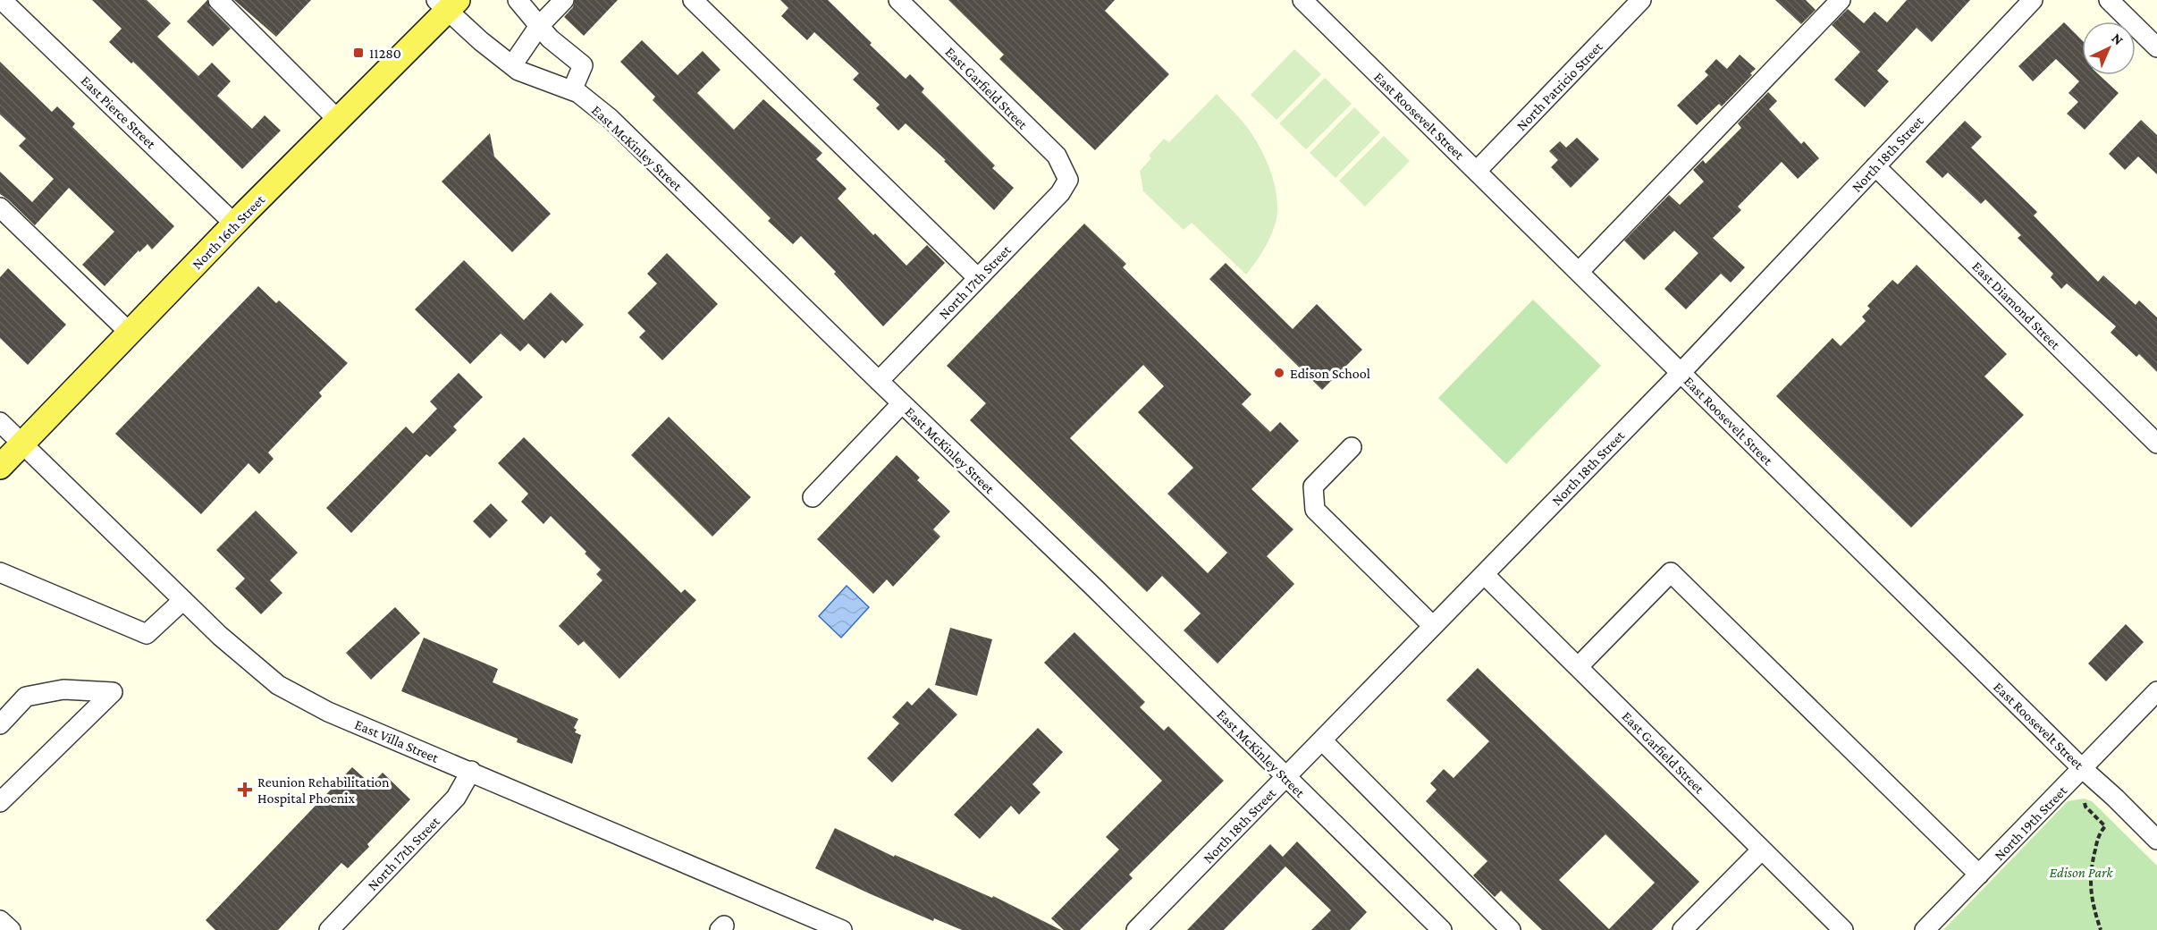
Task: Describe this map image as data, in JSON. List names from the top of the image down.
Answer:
{
  "streets": {
    "main road": ["North 16th Street"],
    "street": [
      "North Patricio Street",
      "East Garfield Street",
      "East Pierce Street",
      "East Roosevelt Street",
      "East McKinley Street",
      "North 18th Street",
      "North 17th Street",
      "East Diamond Street",
      "East Villa Street",
      "North 19th Street"
    ]
  },
  "crossings": [
    ["North Patricio Street", "East Roosevelt Street"],
    ["East Garfield Street", "North 18th Street"],
    ["East Garfield Street", "North 17th Street"],
    ["East Pierce Street", "North 16th Street"],
    ["East Roosevelt Street", "North 18th Street"],
    ["East Roosevelt Street", "North 19th Street"],
    ["East McKinley Street", "North 18th Street"],
    ["East McKinley Street", "North 16th Street"],
    ["East McKinley Street", "North 17th Street"],
    ["North 18th Street", "East Diamond Street"],
    ["North 16th Street", "East Villa Street"],
    ["North 17th Street", "East Villa Street"]
  ],
  "parks": ["Edison Park"],
  "places": {
    "transit": ["11280"],
    "other": ["Edison School"],
    "health": ["Reunion Rehabilitation Hospital Phoenix"]
  },
  "north": "top right"
}
